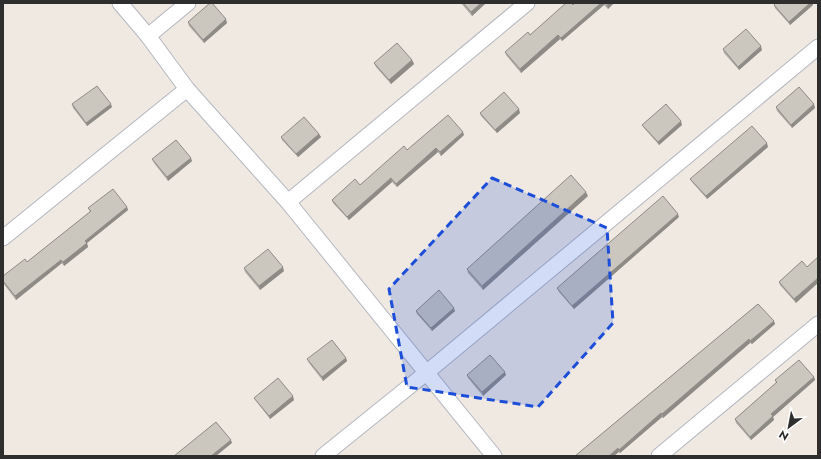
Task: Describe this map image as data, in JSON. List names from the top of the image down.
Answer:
{
  "north": "bottom left"
}
